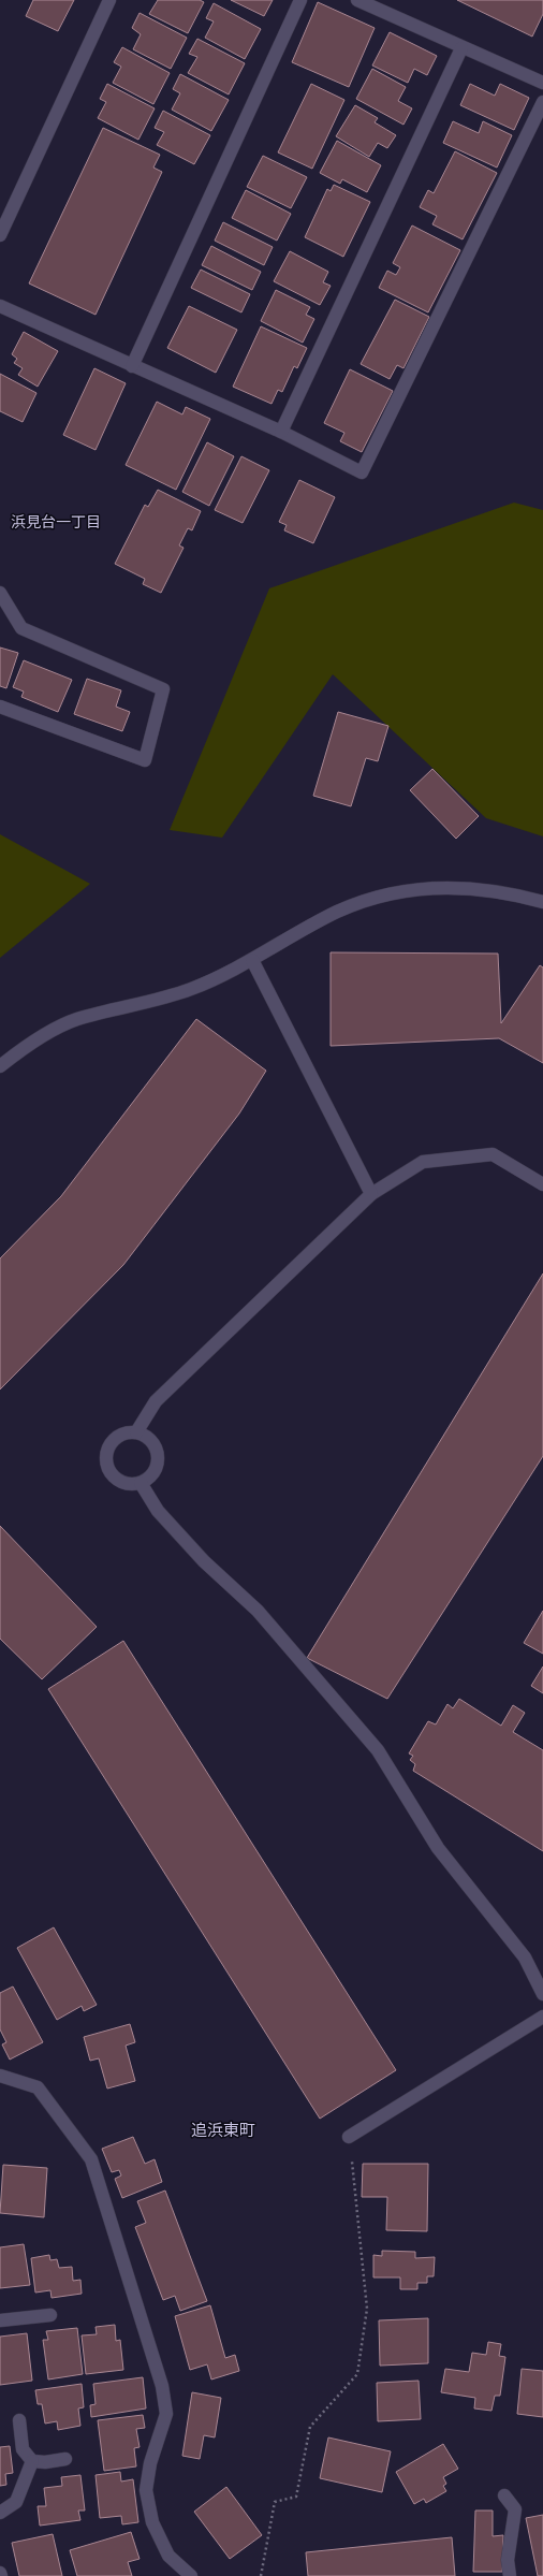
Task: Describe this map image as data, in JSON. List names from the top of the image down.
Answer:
{
  "districts": ["浜見台一丁目", "追浜東町"]
}
